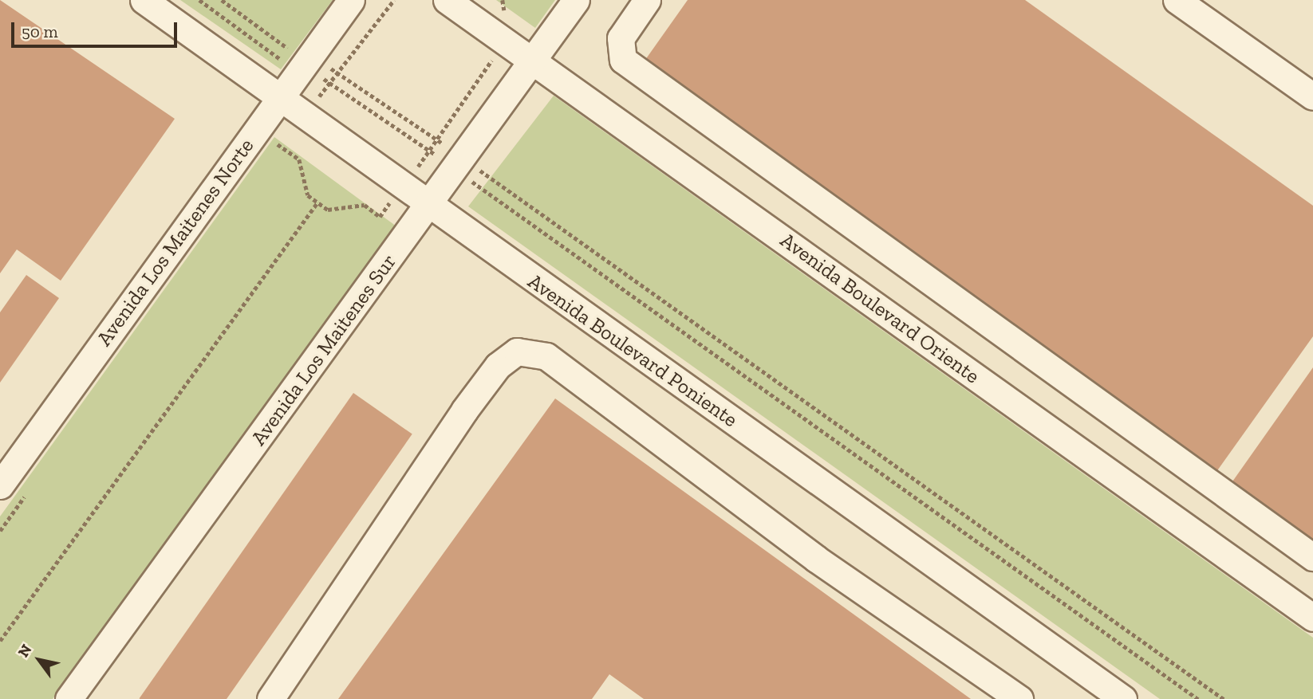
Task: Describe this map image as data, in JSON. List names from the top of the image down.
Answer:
{
  "streets": {
    "street": [
      "Avenida Los Maitenes Norte",
      "Avenida Boulevard Oriente",
      "Avenida Los Maitenes Sur",
      "Avenida Boulevard Poniente"
    ]
  },
  "crossings": [
    ["Avenida Los Maitenes Norte", "Avenida Boulevard Poniente"],
    ["Avenida Boulevard Oriente", "Avenida Los Maitenes Sur"],
    ["Avenida Los Maitenes Sur", "Avenida Boulevard Poniente"]
  ],
  "scale_bar": "50 m",
  "north": "top left"
}
